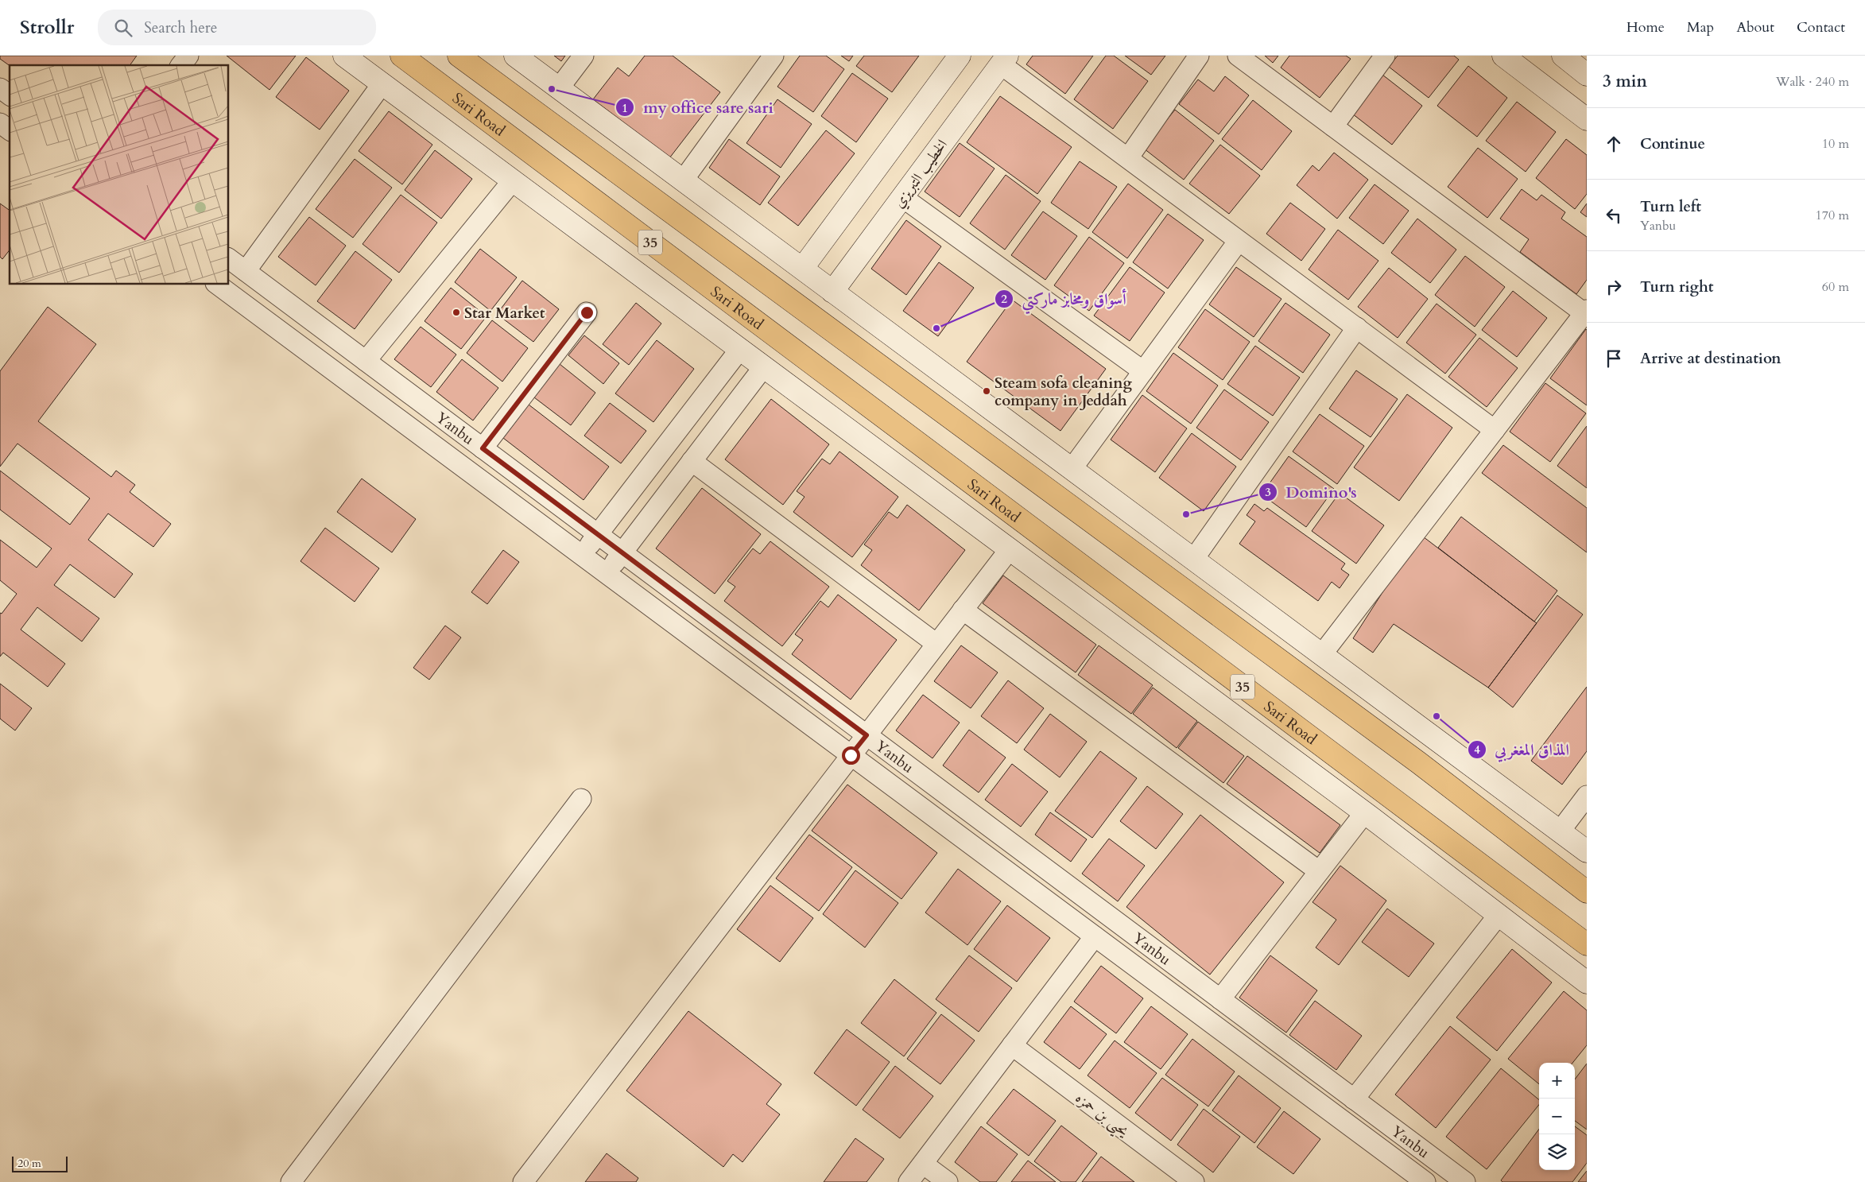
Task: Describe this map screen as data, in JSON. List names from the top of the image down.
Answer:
{
  "streets": {
    "main road": ["Sari Road", "الخطيب التبريزي", "35"],
    "street": ["Yanbu", "يحيى بن حمزه"]
  },
  "places": [
    "my office sare sari",
    "Star Market",
    "أسواق ومخابز ماركتي",
    "Steam sofa cleaning company in Jeddah",
    "Domino's",
    "المذاق المغغربي"
  ],
  "scale_bar": "20 m",
  "page": {
    "header": "Strollr",
    "search": "Search here",
    "nav": [
      "Home",
      "Map",
      "About",
      "Contact"
    ],
    "heading": ["3 min", "Walk · 240 m"],
    "list": [
      ["Continue", "10 m"],
      ["Turn left", "Yanbu", "170 m"],
      ["Turn right", "60 m"],
      "Arrive at destination"
    ],
    "map_buttons": ["+", "−"],
    "scale": "20 m"
  }
}
